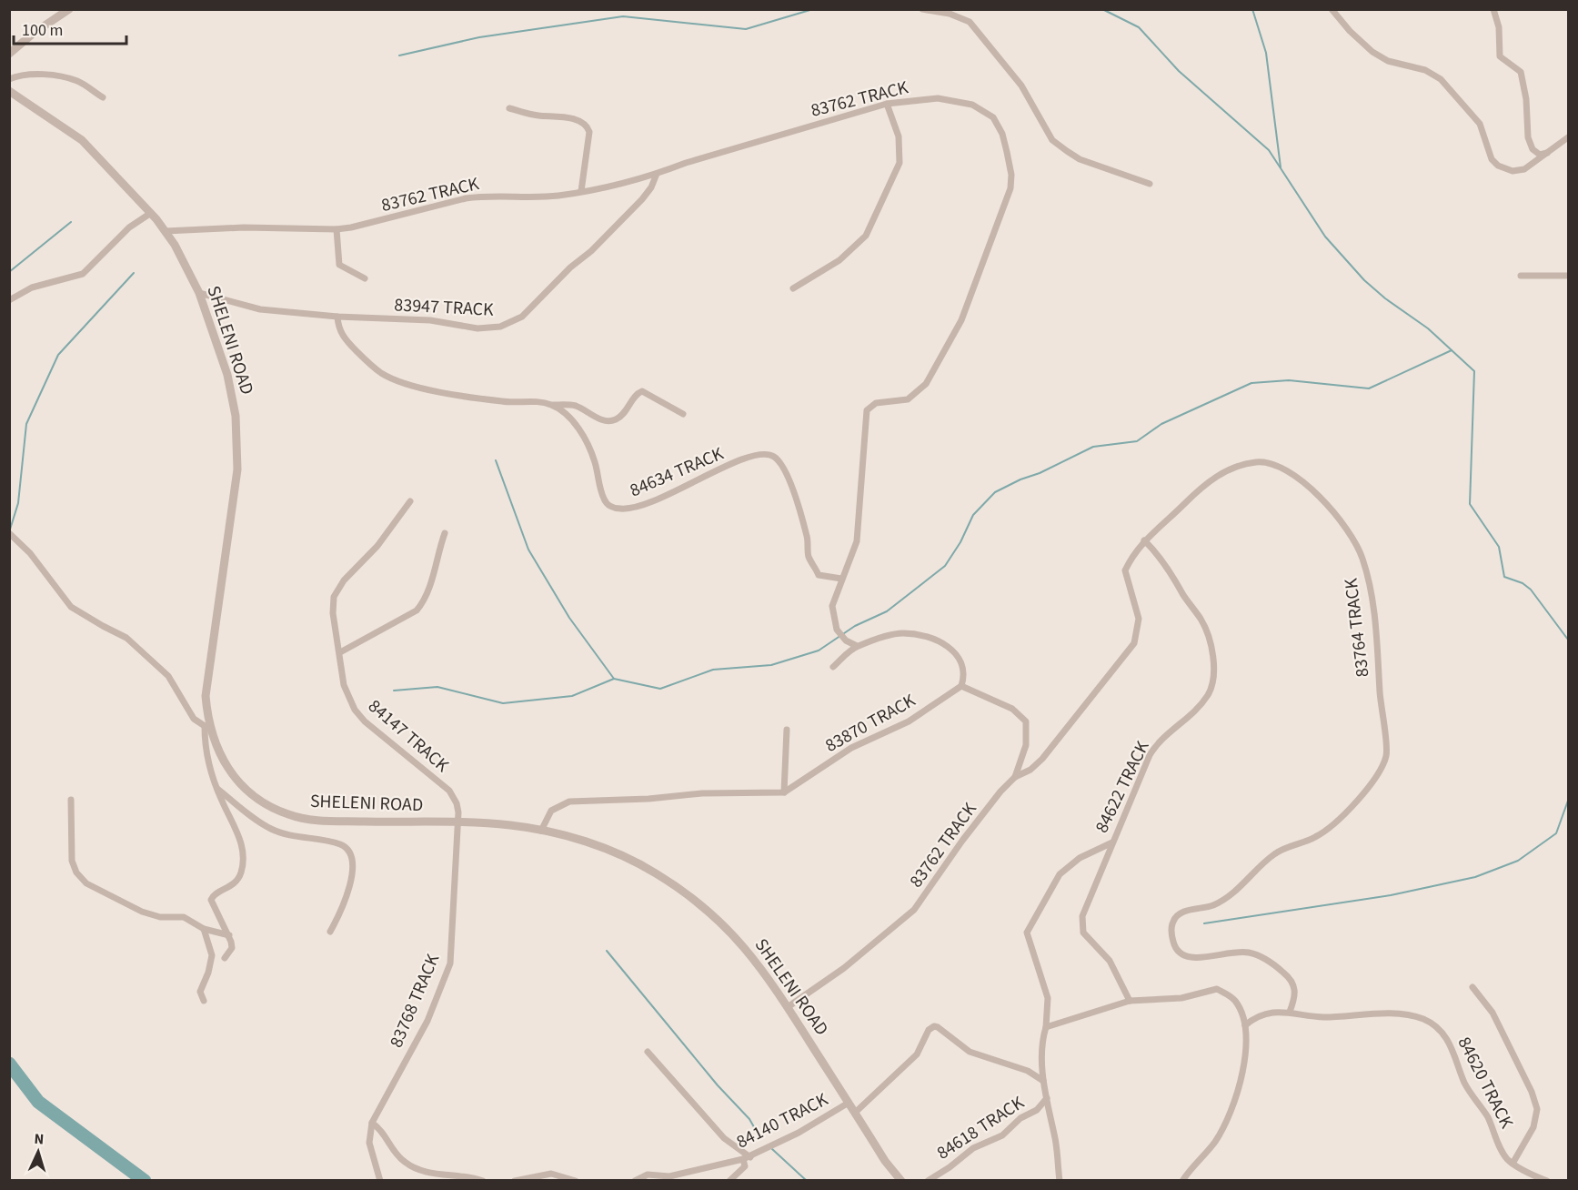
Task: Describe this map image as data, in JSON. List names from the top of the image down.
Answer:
{
  "streets": {
    "street": [
      "83762 TRACK",
      "83947 TRACK",
      "SHELENI ROAD",
      "84634 TRACK",
      "83764 TRACK",
      "83870 TRACK",
      "84147 TRACK",
      "84622 TRACK",
      "83768 TRACK",
      "84620 TRACK",
      "84140 TRACK",
      "84618 TRACK"
    ]
  },
  "crossings": [
    ["83762 TRACK", "83947 TRACK"],
    ["83762 TRACK", "SHELENI ROAD"],
    ["83762 TRACK", "84634 TRACK"],
    ["83762 TRACK", "83764 TRACK"],
    ["83762 TRACK", "83870 TRACK"],
    ["83947 TRACK", "SHELENI ROAD"],
    ["SHELENI ROAD", "84147 TRACK"],
    ["SHELENI ROAD", "83768 TRACK"],
    ["SHELENI ROAD", "84140 TRACK"],
    ["83764 TRACK", "84622 TRACK"],
    ["83764 TRACK", "84620 TRACK"],
    ["84147 TRACK", "83768 TRACK"]
  ],
  "scale_bar": "100 m",
  "north": "top"
}
